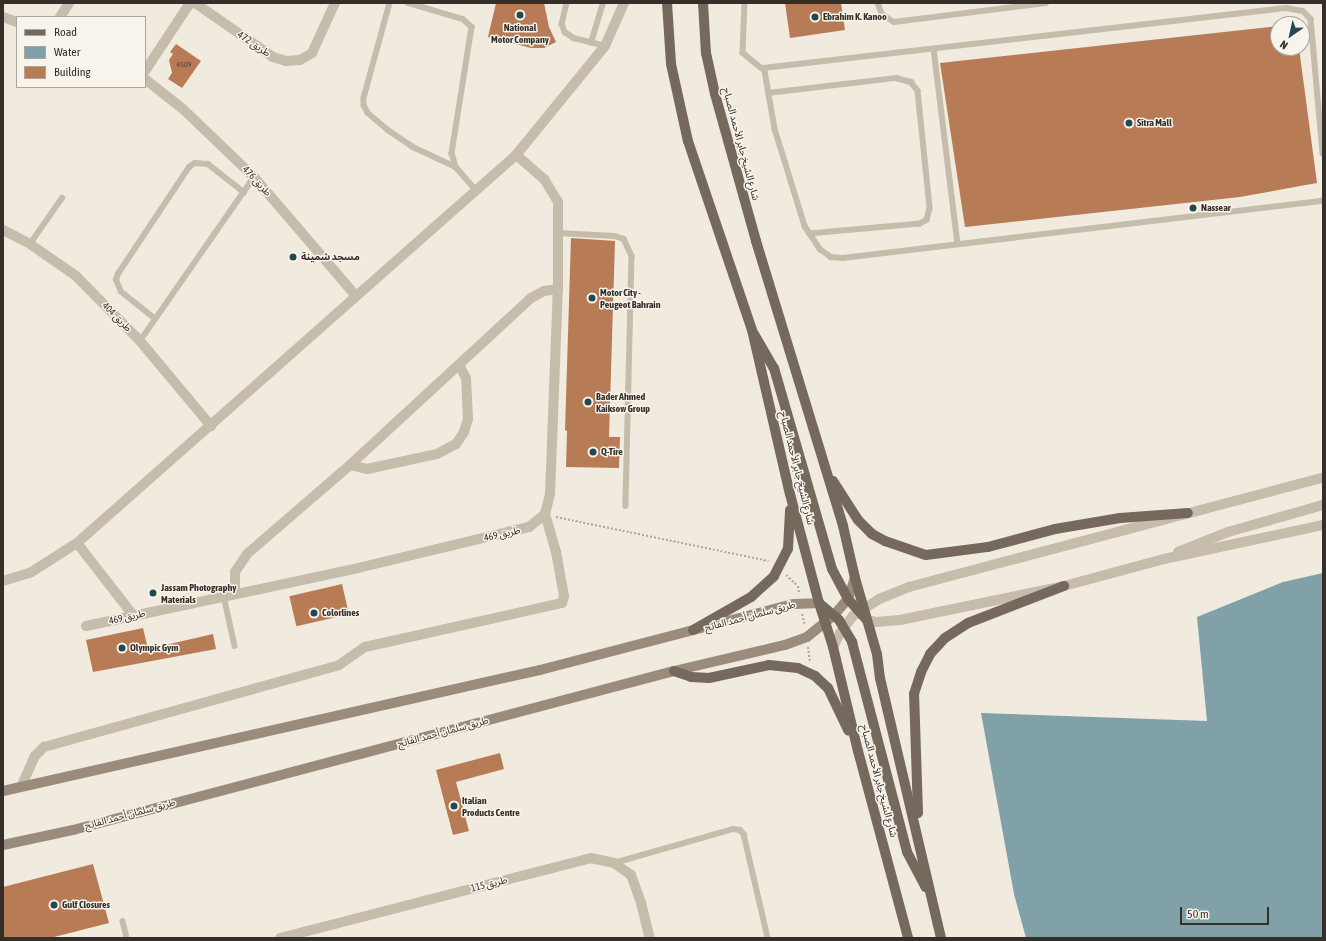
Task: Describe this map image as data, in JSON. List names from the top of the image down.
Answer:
{
  "streets": {
    "main road": ["شارع الشيخ جابر الأحمد الصباح"],
    "street": [
      "طريق 472",
      "طريق 476",
      "طريق 404",
      "طريق 469",
      "طريق سلمان أحمد الفاتح",
      "طريق 115"
    ]
  },
  "crossings": [
    ["شارع الشيخ جابر الأحمد الصباح", "طريق سلمان أحمد الفاتح"]
  ],
  "places": [
    "National Motor Company",
    "Ebrahim K. Kanoo",
    "Sitra Mall",
    "Nassear",
    "مسجد شمينة",
    "Motor City - Peugeot Bahrain",
    "Bader Ahmed Kaiksow Group",
    "Q-Tire",
    "Jassam Photography Materials",
    "Colorlines",
    "Olympic Gym",
    "Italian Products Centre",
    "Gulf Closures"
  ],
  "house_numbers": ["4509"],
  "legend": ["Road", "Water", "Building"],
  "scale_bar": "50 m",
  "north": "bottom left"
}
